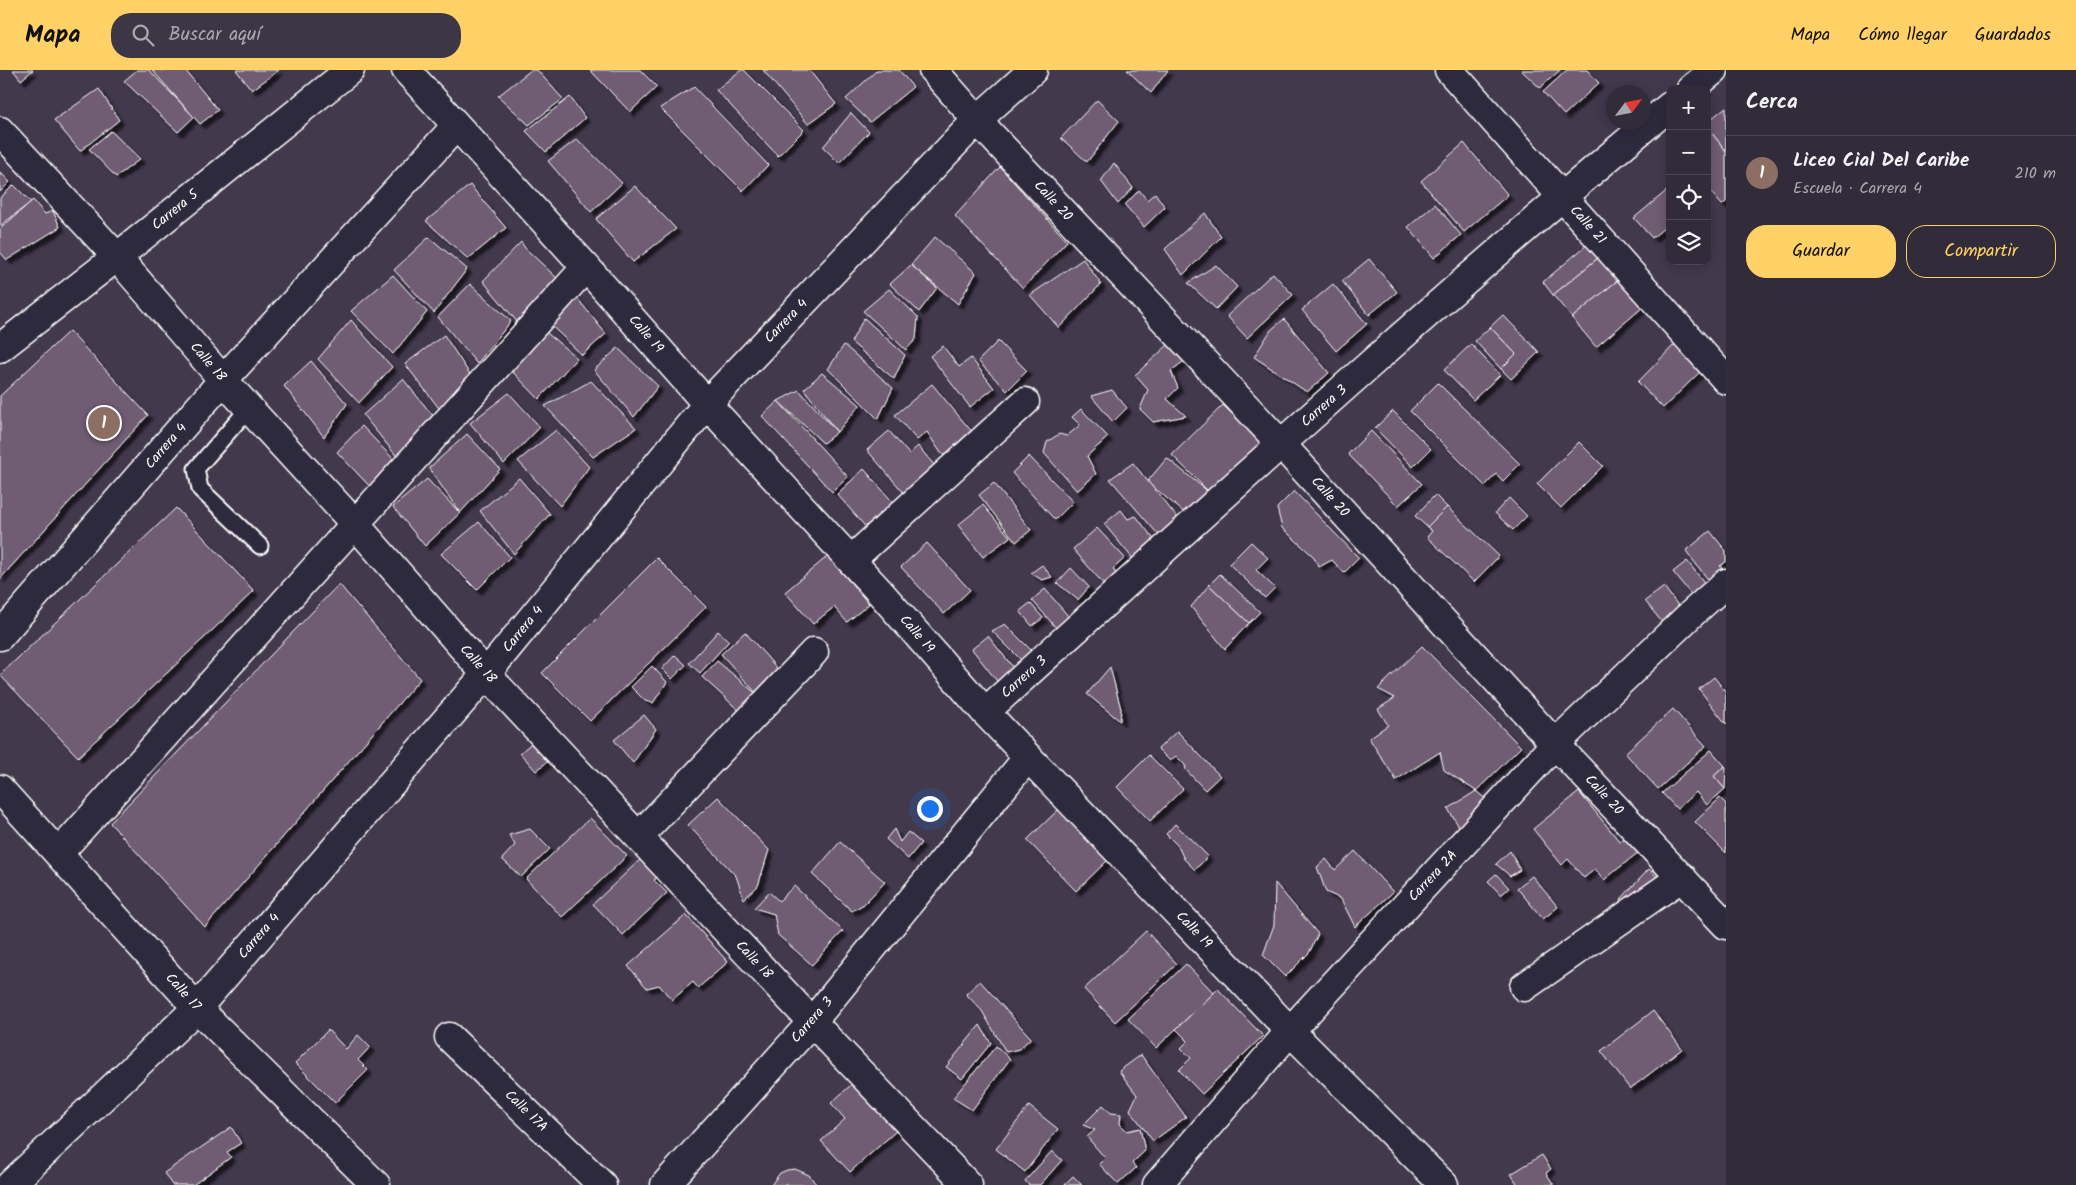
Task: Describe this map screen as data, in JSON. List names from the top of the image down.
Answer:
{
  "streets": {
    "street": [
      "Calle 20",
      "Carrera 5",
      "Calle 21",
      "Carrera 4",
      "Calle 19",
      "Calle 18",
      "Carrera 3",
      "Carrera 2A",
      "Calle 17",
      "Calle 17A"
    ]
  },
  "crossings": [
    ["Calle 20", "Carrera 4"],
    ["Calle 20", "Carrera 3"],
    ["Calle 20", "Carrera 2A"],
    ["Carrera 5", "Calle 18"],
    ["Calle 21", "Carrera 3"],
    ["Carrera 4", "Calle 19"],
    ["Carrera 4", "Calle 18"],
    ["Carrera 4", "Calle 17"],
    ["Calle 19", "Carrera 3"],
    ["Calle 19", "Carrera 2A"],
    ["Calle 18", "Carrera 3"]
  ],
  "north": "top right",
  "page": {
    "header": "Mapa",
    "search": "Buscar aquí",
    "nav": ["Mapa", "Cómo llegar", "Guardados"],
    "heading": "Cerca",
    "map_buttons": ["+", "−"],
    "list": [
      {
        "mark": "1",
        "name": "Liceo Cial Del Caribe",
        "note": "Escuela · Carrera 4",
        "value": "210 m"
      }
    ],
    "buttons": ["Guardar", "Compartir"],
    "pins": "1"
  }
}
